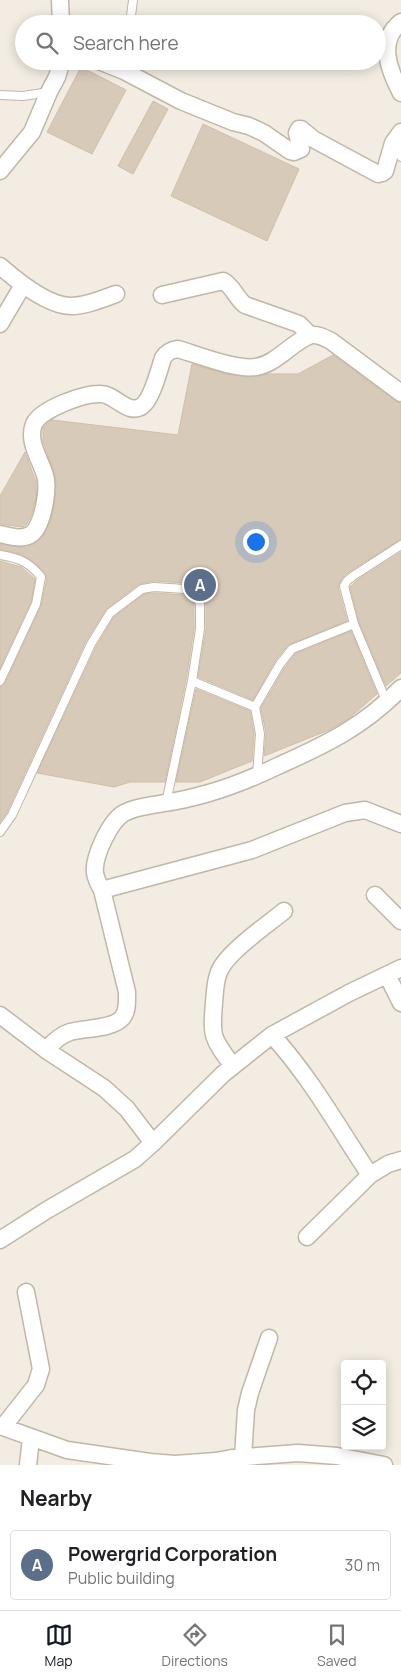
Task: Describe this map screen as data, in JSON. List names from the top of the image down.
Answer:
{
  "page": {
    "search": "Search here",
    "pins": "A",
    "heading": "Nearby",
    "list": [
      {
        "mark": "A",
        "name": "Powergrid Corporation",
        "note": "Public building",
        "value": "30 m"
      }
    ],
    "nav": ["Map", "Directions", "Saved"]
  }
}
